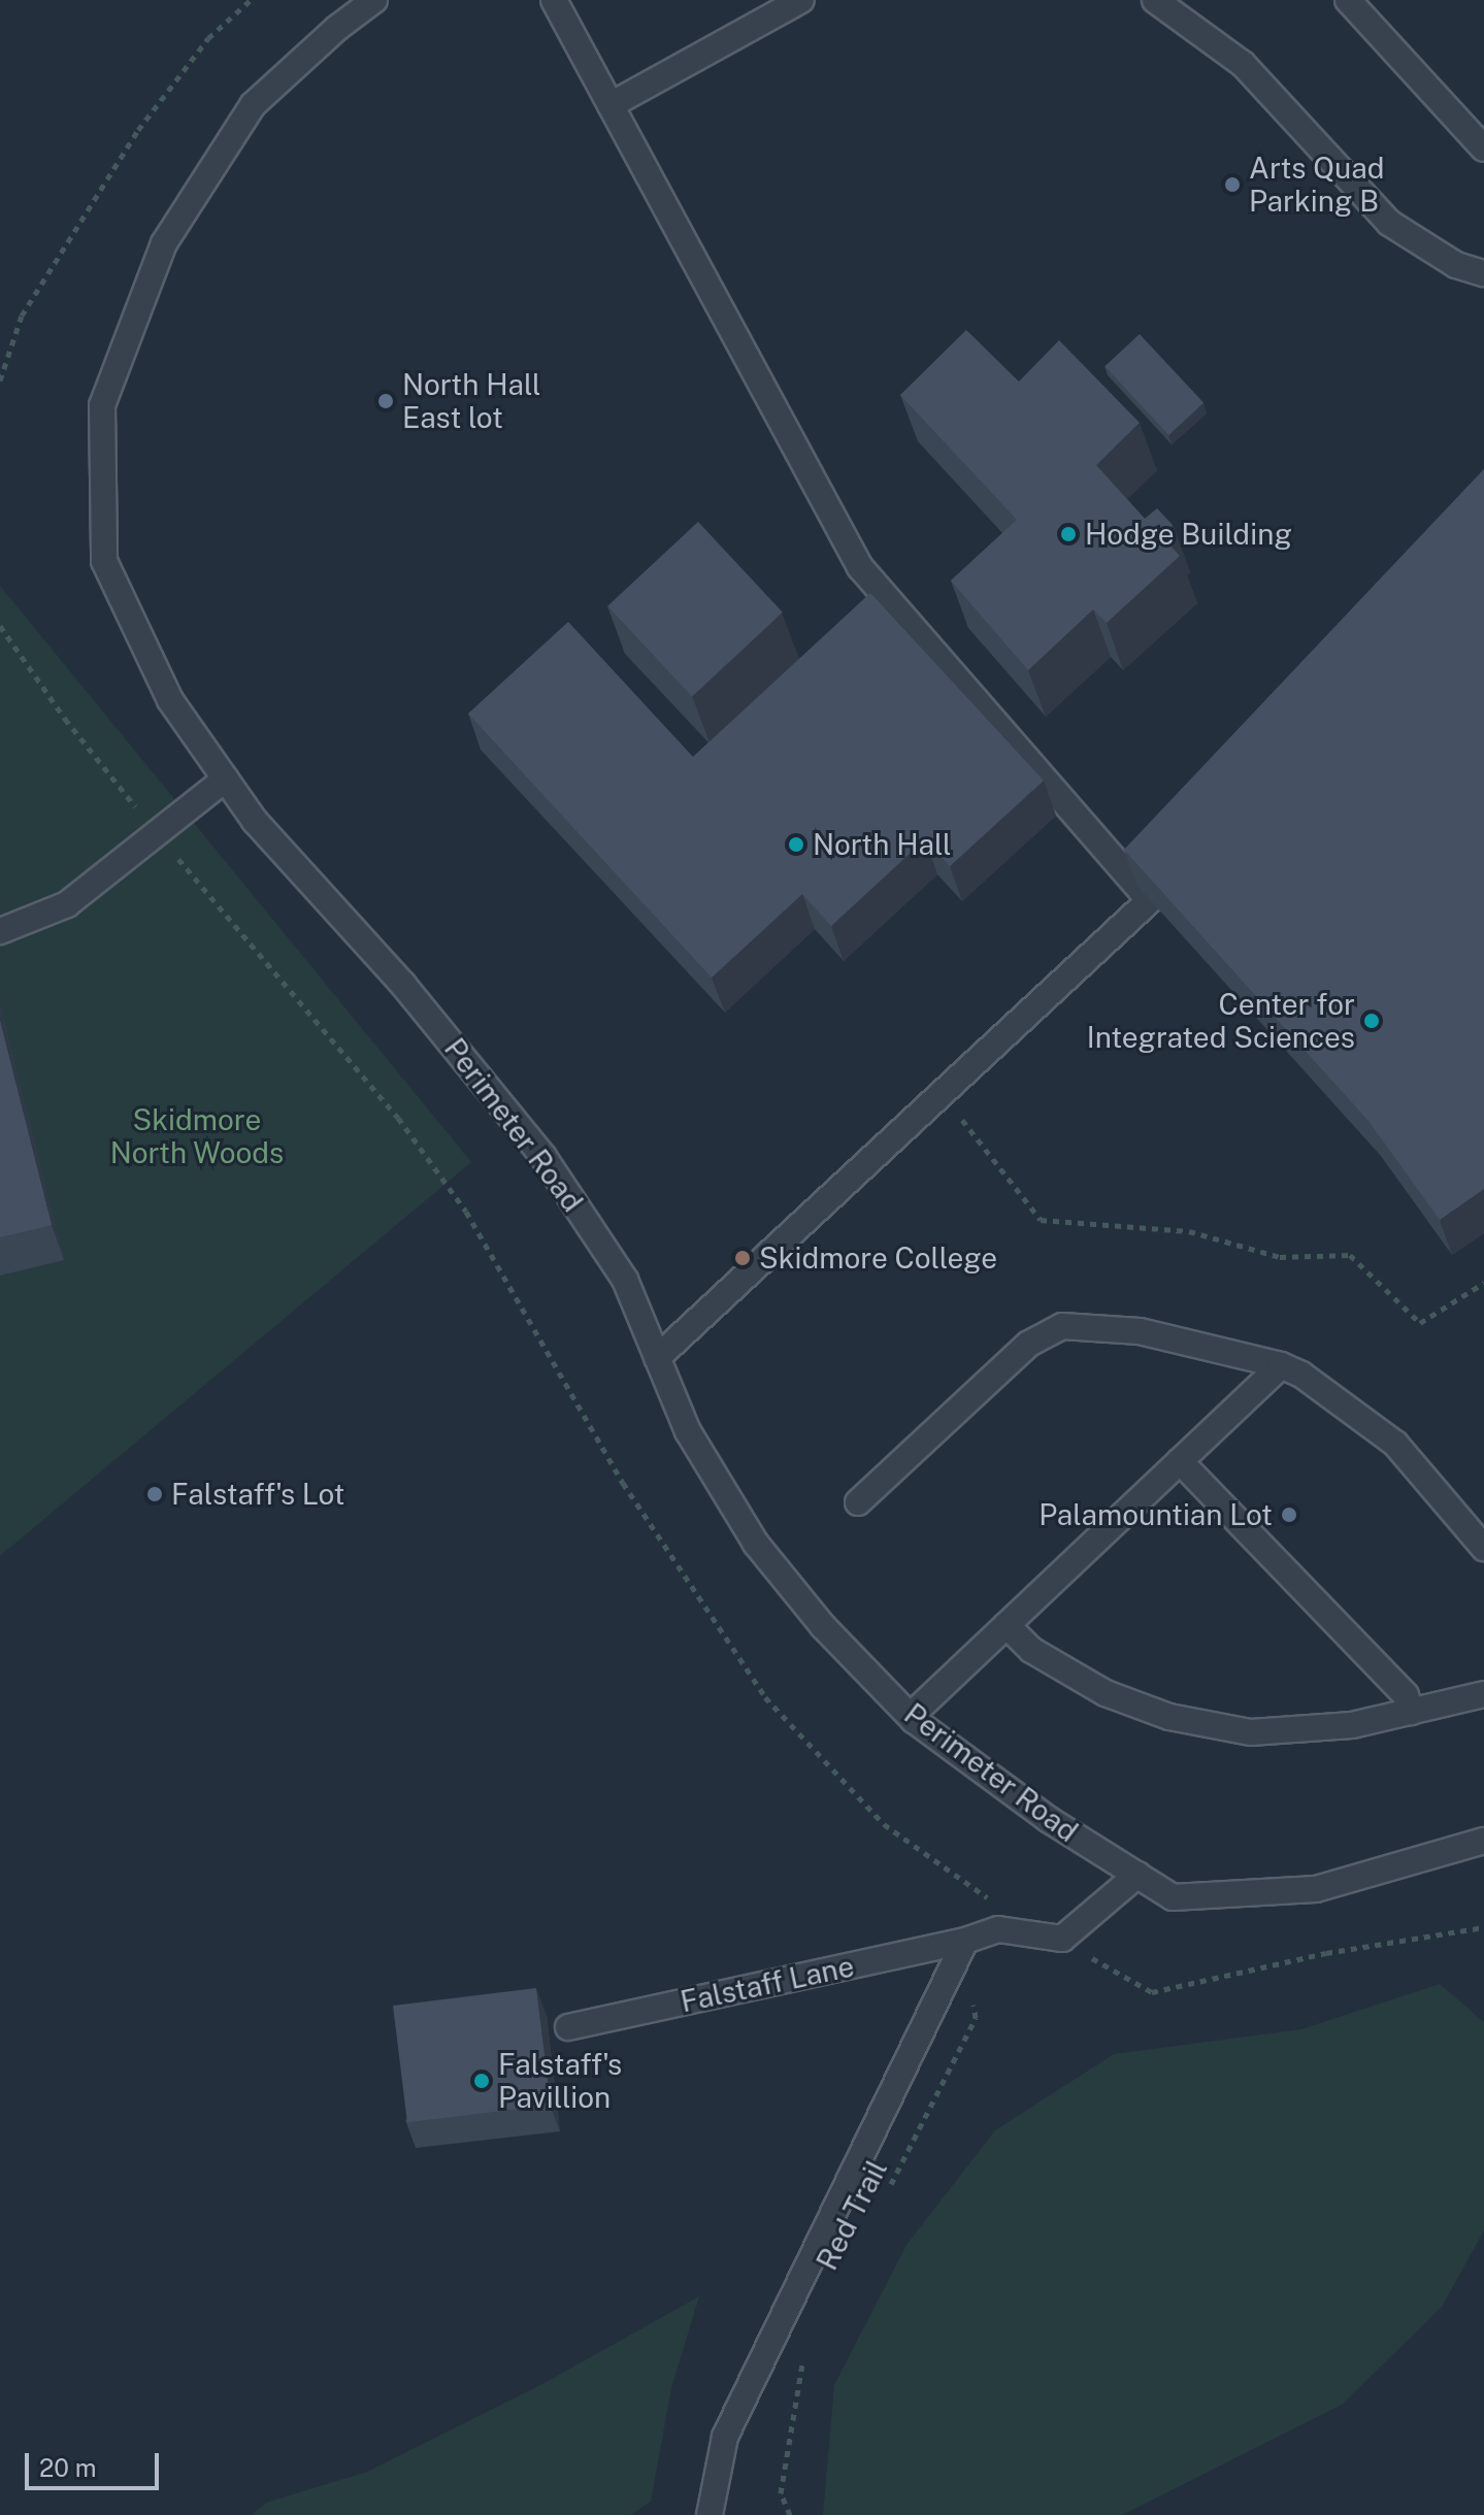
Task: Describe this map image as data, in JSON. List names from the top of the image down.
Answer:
{
  "streets": {
    "lane": ["Perimeter Road", "Falstaff Lane"],
    "path": ["Red Trail"]
  },
  "crossings": [
    ["Perimeter Road", "Falstaff Lane"]
  ],
  "parks": ["Skidmore North Woods"],
  "places": [
    "Arts Quad Parking B",
    "North Hall East lot",
    "Hodge Building",
    "North Hall",
    "Center for Integrated Sciences",
    "Skidmore College",
    "Falstaff's Lot",
    "Palamountian Lot",
    "Falstaff's Pavillion"
  ],
  "scale_bar": "20 m"
}
